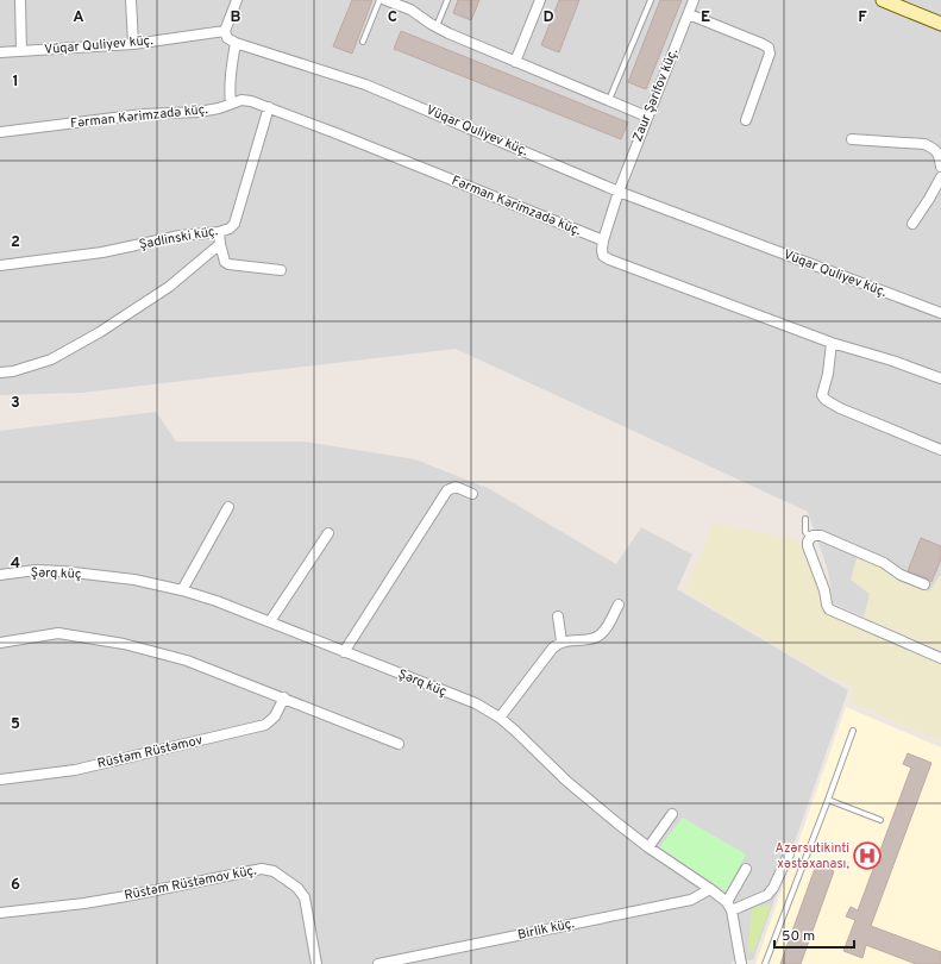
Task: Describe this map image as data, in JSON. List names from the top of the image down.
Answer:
{
  "streets": {
    "street": [
      "Vüqar Quliyev küç.",
      "Zaur Şərifov küç.",
      "Fərman Kərimzadə küç.",
      "Şadlinski küç.",
      "Şərq küç",
      "Rüstəm Rüstəmov",
      "Rüstəm Rüstəmov küç.",
      "Birlik küç."
    ]
  },
  "crossings": [
    ["Vüqar Quliyev küç.", "Zaur Şərifov küç."],
    ["Zaur Şərifov küç.", "Fərman Kərimzadə küç."],
    ["Fərman Kərimzadə küç.", "Şadlinski küç."],
    ["Şərq küç", "Birlik küç."]
  ],
  "places": {
    "hospital": ["Azərsutikinti xəstəxanası,"]
  },
  "scale_bar": "50 m",
  "grid": {
    "columns": [
      "A",
      "B",
      "C",
      "D",
      "E",
      "F"
    ],
    "rows": [
      "1",
      "2",
      "3",
      "4",
      "5",
      "6"
    ]
  }
}
